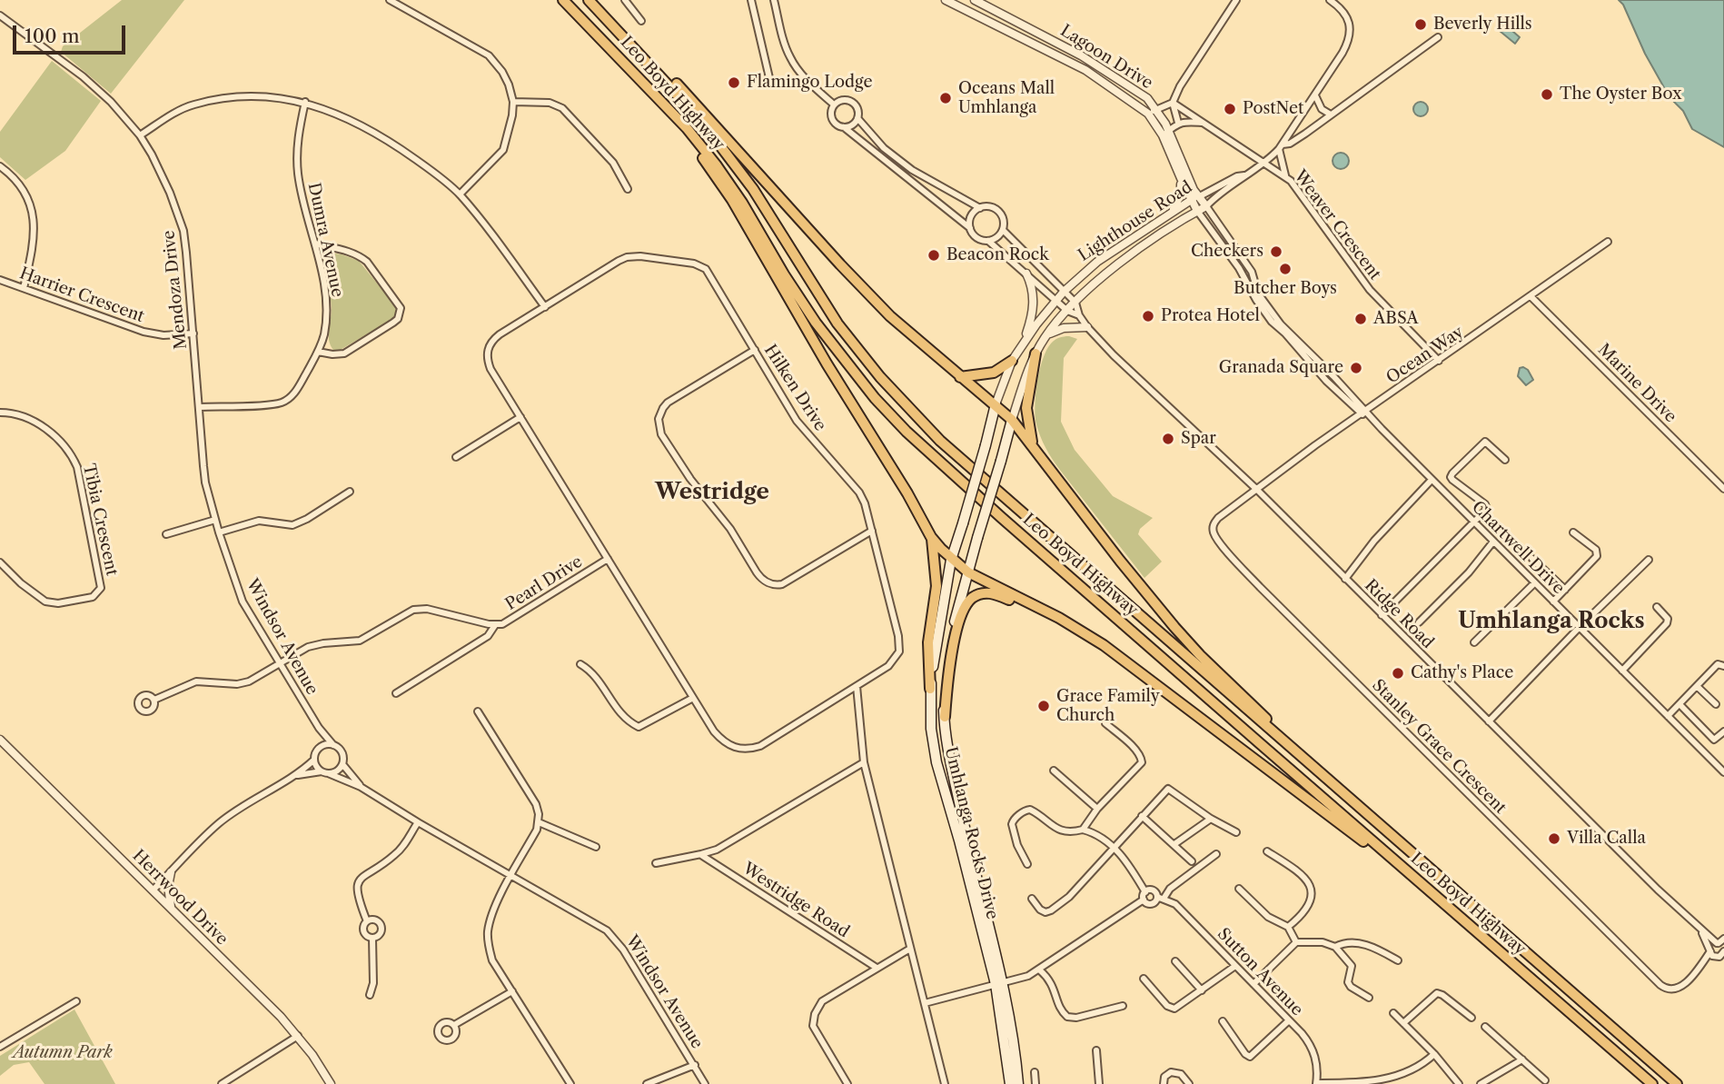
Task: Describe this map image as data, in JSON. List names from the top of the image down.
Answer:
{
  "streets": {
    "highway": ["Leo Boyd Highway"],
    "main road": ["Umhlanga Rocks Drive"],
    "street": [
      "Lagoon Drive",
      "Lighthouse Road",
      "Weaver Crescent",
      "Dumra Avenue",
      "Mendoza Drive",
      "Harrier Crescent",
      "Ocean Way",
      "Marine Drive",
      "Hilken Drive",
      "Tibia Crescent",
      "Chartwell Drive",
      "Pearl Drive",
      "Ridge Road",
      "Windsor Avenue",
      "Stanley Grace Crescent",
      "Herrwood Drive",
      "Westridge Road",
      "Sutton Avenue"
    ]
  },
  "crossings": [
    ["Lagoon Drive", "Lighthouse Road"],
    ["Lagoon Drive", "Chartwell Drive"],
    ["Lighthouse Road", "Weaver Crescent"],
    ["Lighthouse Road", "Chartwell Drive"],
    ["Lighthouse Road", "Ridge Road"],
    ["Lighthouse Road", "Umhlanga Rocks Drive"],
    ["Weaver Crescent", "Ocean Way"],
    ["Dumra Avenue", "Mendoza Drive"],
    ["Dumra Avenue", "Windsor Avenue"],
    ["Mendoza Drive", "Harrier Crescent"],
    ["Mendoza Drive", "Windsor Avenue"],
    ["Ocean Way", "Marine Drive"],
    ["Ocean Way", "Chartwell Drive"],
    ["Ocean Way", "Ridge Road"],
    ["Ocean Way", "Stanley Grace Crescent"],
    ["Hilken Drive", "Pearl Drive"],
    ["Pearl Drive", "Windsor Avenue"],
    ["Ridge Road", "Stanley Grace Crescent"]
  ],
  "districts": ["Westridge", "Umhlanga Rocks"],
  "parks": ["Autumn Park"],
  "places": [
    "Beverly Hills",
    "Flamingo Lodge",
    "The Oyster Box",
    "Oceans Mall Umhlanga",
    "PostNet",
    "Checkers",
    "Beacon Rock",
    "Butcher Boys",
    "Protea Hotel",
    "ABSA",
    "Granada Square",
    "Spar",
    "Cathy's Place",
    "Grace Family Church",
    "Villa Calla"
  ],
  "scale_bar": "100 m"
}
